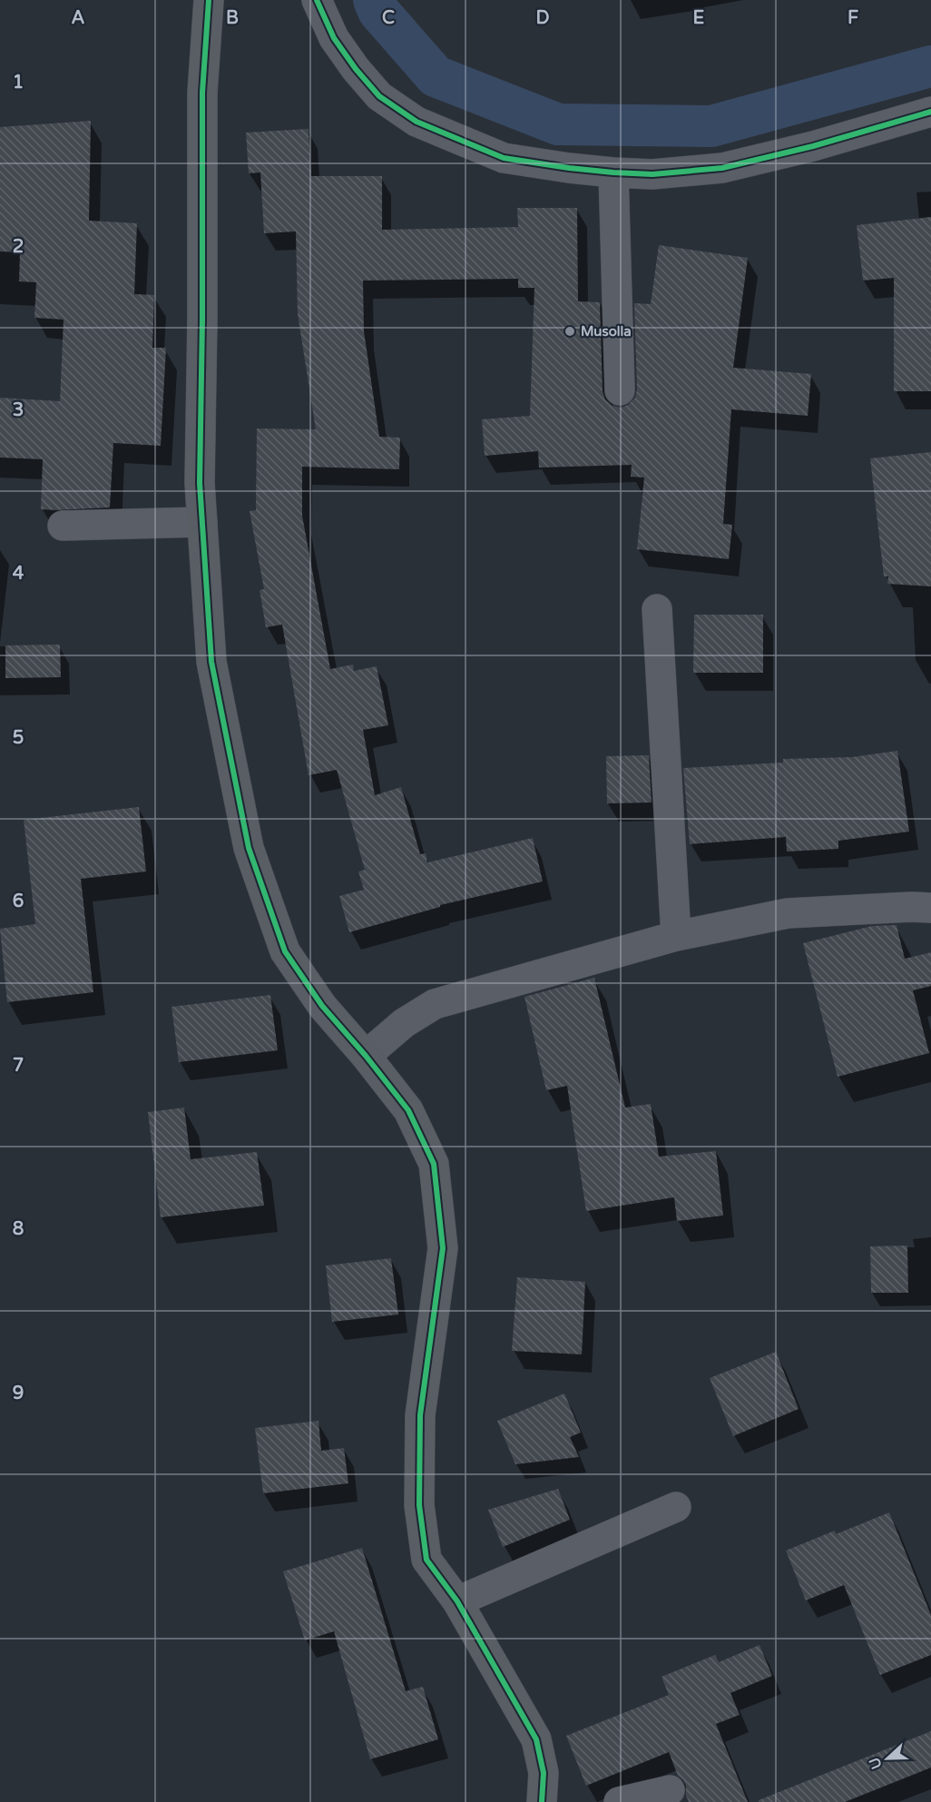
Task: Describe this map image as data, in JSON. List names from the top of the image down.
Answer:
{
  "places": ["Musolla"],
  "north": "left",
  "grid": {
    "columns": [
      "A",
      "B",
      "C",
      "D",
      "E",
      "F"
    ],
    "rows": [
      "1",
      "2",
      "3",
      "4",
      "5",
      "6",
      "7",
      "8",
      "9"
    ]
  }
}
